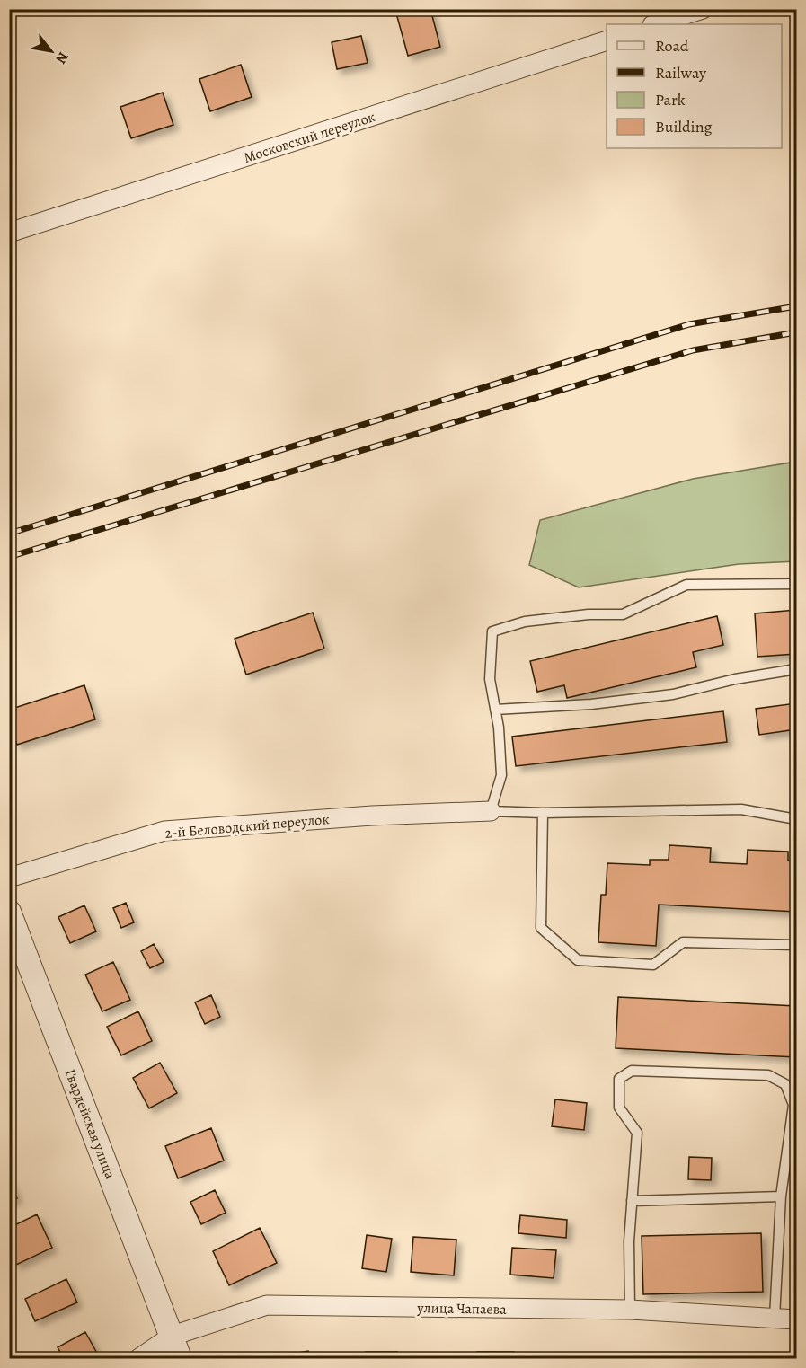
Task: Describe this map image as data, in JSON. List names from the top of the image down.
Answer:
{
  "streets": {
    "street": [
      "Московский переулок",
      "2-й Беловодский переулок",
      "Гвардейская улица",
      "улица Чапаева"
    ]
  },
  "crossings": [
    ["Гвардейская улица", "улица Чапаева"]
  ],
  "legend": [
    "Road",
    "Railway",
    "Park",
    "Building"
  ],
  "north": "bottom right"
}
